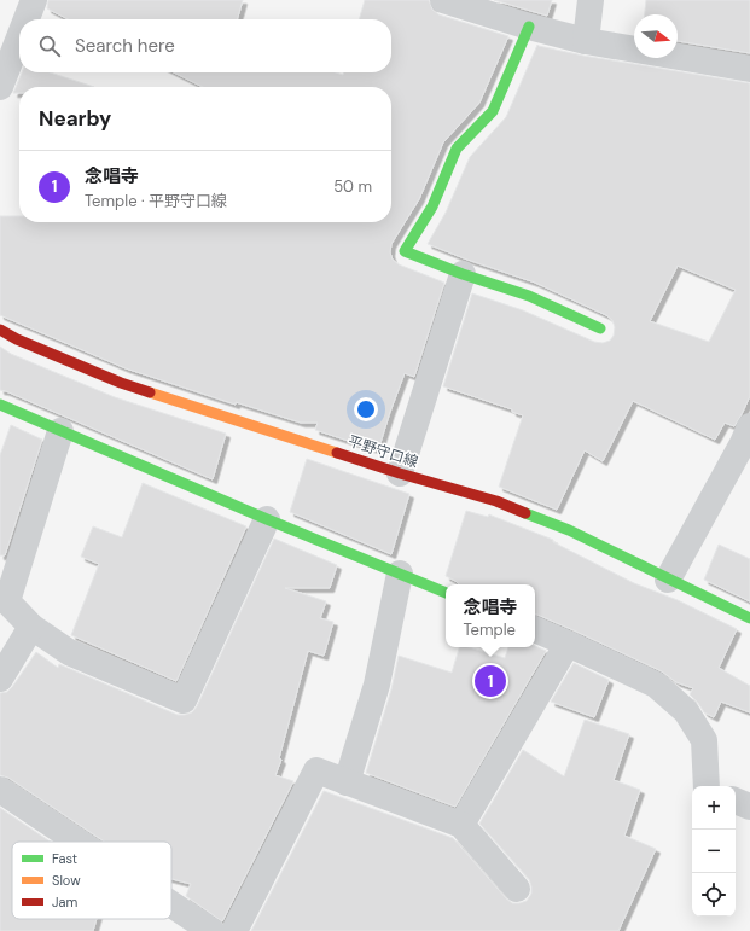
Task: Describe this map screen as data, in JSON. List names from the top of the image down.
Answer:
{
  "streets": {
    "street": ["平野守口線"]
  },
  "legend": ["Fast", "Slow", "Jam"],
  "north": "right",
  "page": {
    "search": "Search here",
    "heading": "Nearby",
    "list": [
      {
        "mark": "1",
        "name": "念唱寺",
        "note": "Temple · 平野守口線",
        "value": "50 m"
      }
    ],
    "popup": ["念唱寺", "Temple"],
    "pins": "1",
    "map_buttons": ["+", "−"]
  }
}
